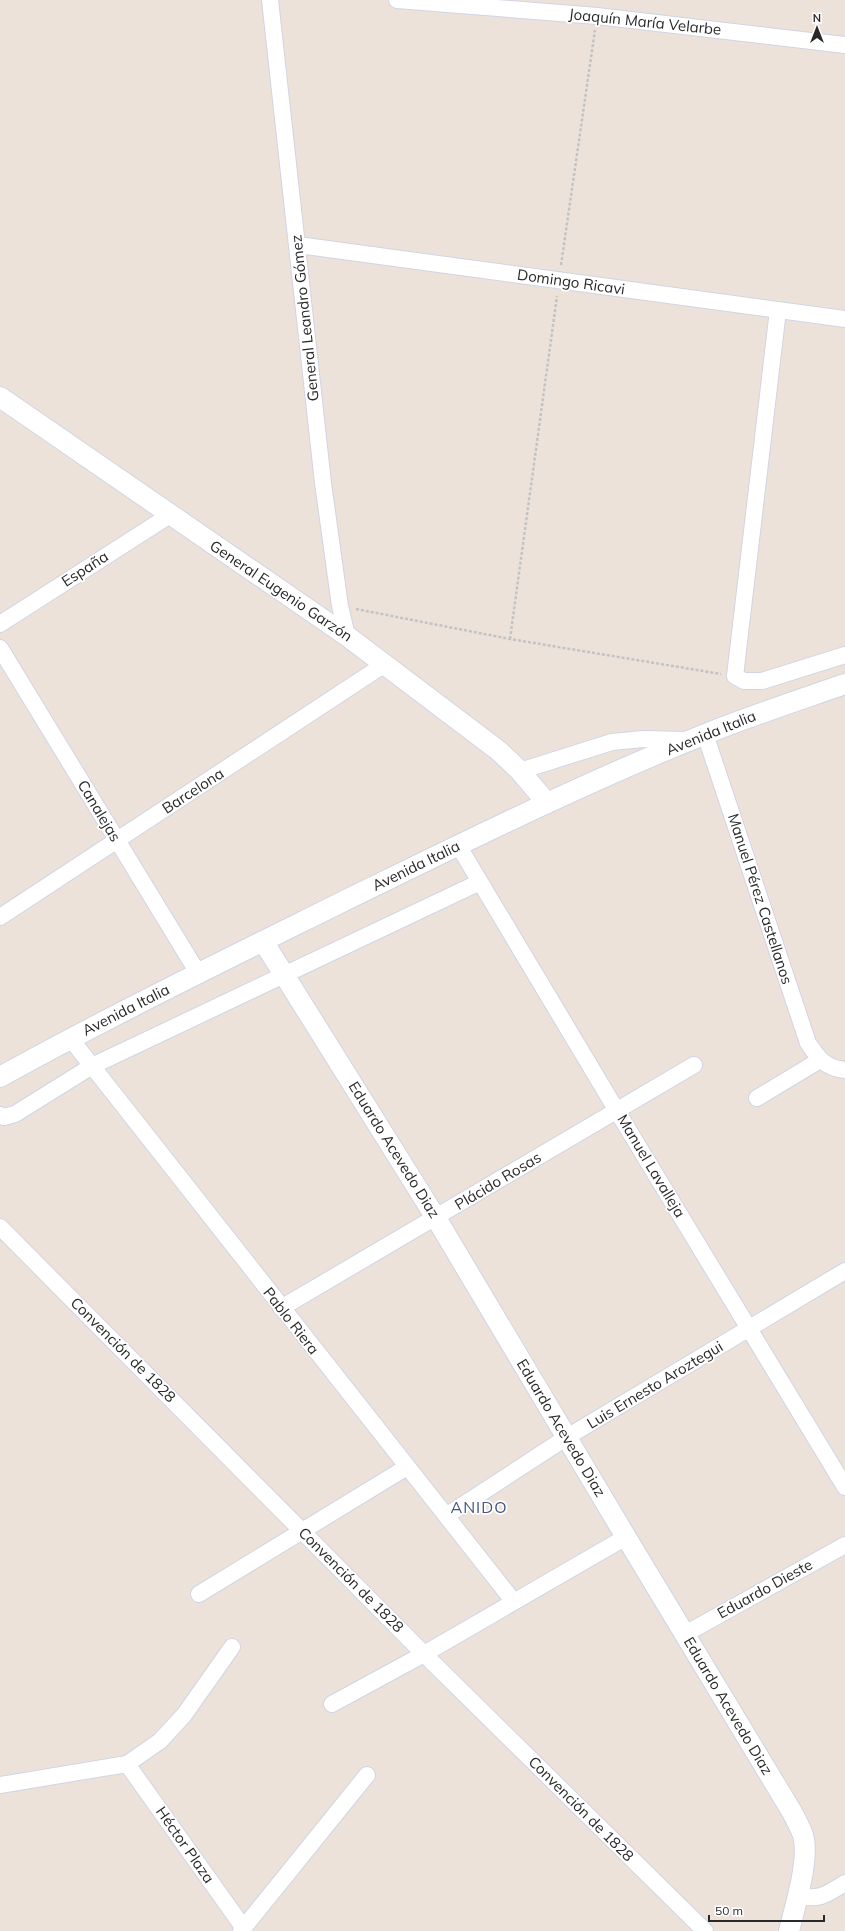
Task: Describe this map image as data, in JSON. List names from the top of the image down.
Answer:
{
  "streets": {
    "street": [
      "Joaquín María Velarbe",
      "Domingo Ricavi",
      "General Leandro Gómez",
      "España",
      "General Eugenio Garzón",
      "Avenida Italia",
      "Barcelona",
      "Canalejas",
      "Manuel Pérez Castellanos",
      "Eduardo Acevedo Diaz",
      "Manuel Lavalleja",
      "Plácido Rosas",
      "Pablo Riera",
      "Convención de 1828",
      "Luis Ernesto Aroztegui",
      "Eduardo Dieste",
      "Héctor Plaza"
    ]
  },
  "crossings": [
    ["Domingo Ricavi", "General Leandro Gómez"],
    ["General Leandro Gómez", "General Eugenio Garzón"],
    ["España", "General Eugenio Garzón"],
    ["General Eugenio Garzón", "Avenida Italia"],
    ["General Eugenio Garzón", "Barcelona"],
    ["Avenida Italia", "Canalejas"],
    ["Avenida Italia", "Manuel Pérez Castellanos"],
    ["Avenida Italia", "Eduardo Acevedo Diaz"],
    ["Avenida Italia", "Manuel Lavalleja"],
    ["Avenida Italia", "Pablo Riera"],
    ["Barcelona", "Canalejas"],
    ["Eduardo Acevedo Diaz", "Plácido Rosas"],
    ["Eduardo Acevedo Diaz", "Luis Ernesto Aroztegui"],
    ["Eduardo Acevedo Diaz", "Eduardo Dieste"],
    ["Manuel Lavalleja", "Plácido Rosas"],
    ["Manuel Lavalleja", "Luis Ernesto Aroztegui"],
    ["Plácido Rosas", "Pablo Riera"],
    ["Pablo Riera", "Luis Ernesto Aroztegui"]
  ],
  "districts": ["ANIDO"],
  "scale_bar": "50 m",
  "north": "top"
}
